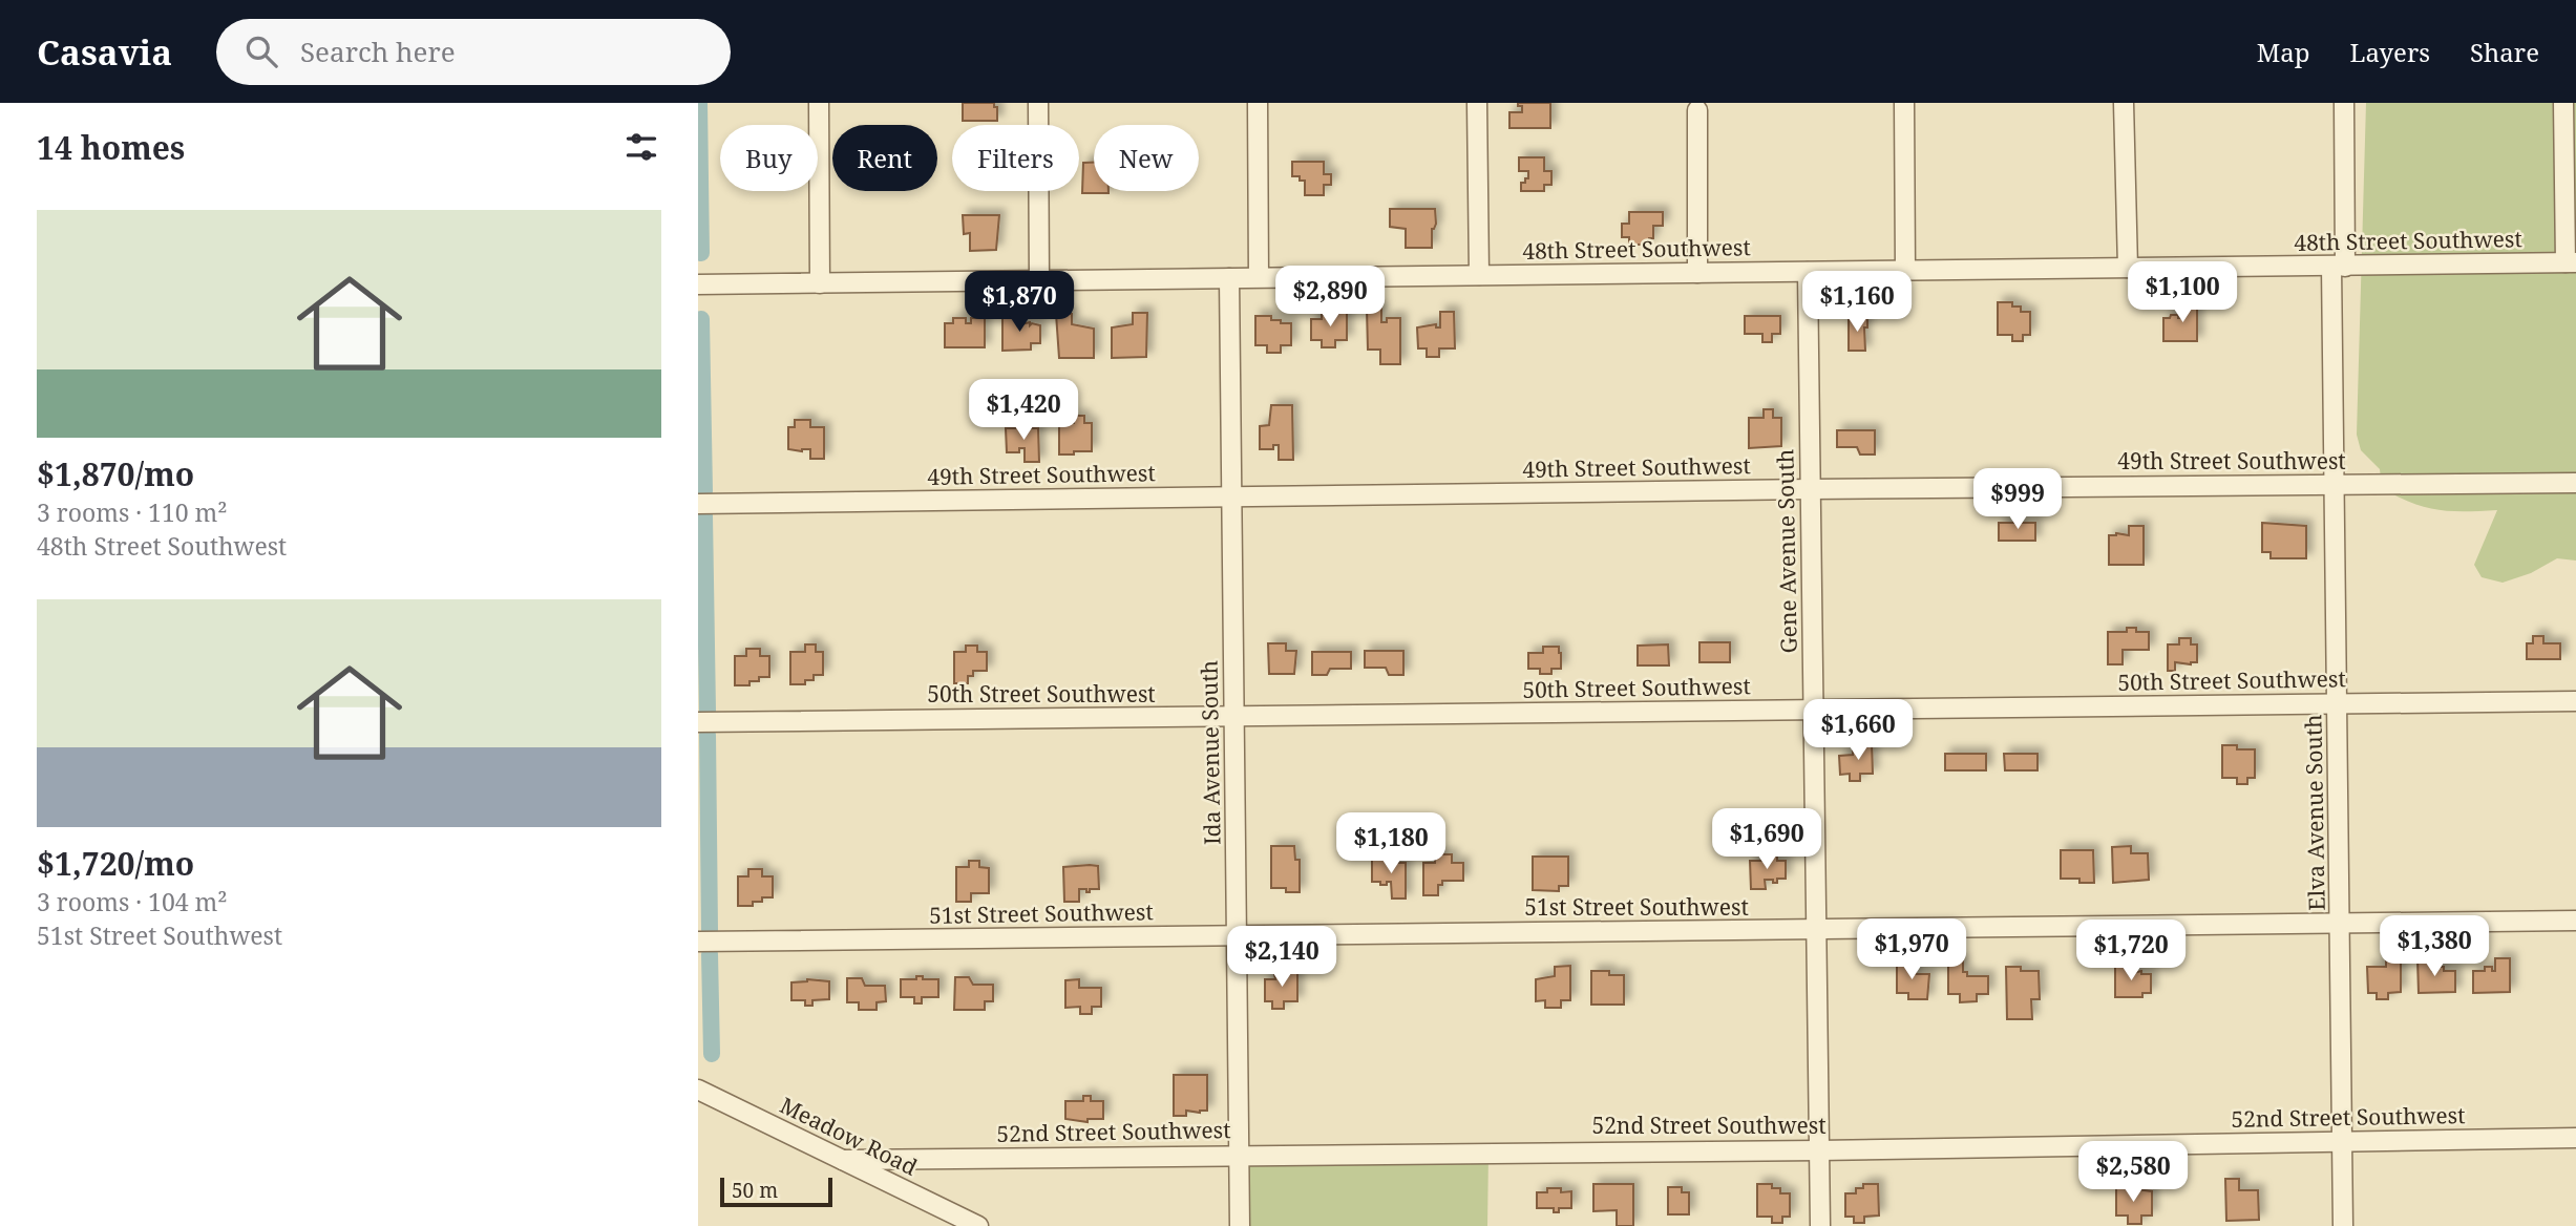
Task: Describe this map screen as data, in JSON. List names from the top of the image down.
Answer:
{
  "streets": {
    "street": [
      "48th Street Southwest",
      "49th Street Southwest",
      "Gene Avenue South",
      "50th Street Southwest",
      "Ida Avenue South",
      "Elva Avenue South",
      "51st Street Southwest",
      "52nd Street Southwest",
      "Meadow Road"
    ]
  },
  "crossings": [
    ["48th Street Southwest", "Gene Avenue South"],
    ["48th Street Southwest", "Ida Avenue South"],
    ["48th Street Southwest", "Elva Avenue South"],
    ["49th Street Southwest", "Gene Avenue South"],
    ["49th Street Southwest", "Ida Avenue South"],
    ["49th Street Southwest", "Elva Avenue South"],
    ["Gene Avenue South", "50th Street Southwest"],
    ["Gene Avenue South", "51st Street Southwest"],
    ["Gene Avenue South", "52nd Street Southwest"],
    ["50th Street Southwest", "Ida Avenue South"],
    ["50th Street Southwest", "Elva Avenue South"],
    ["Ida Avenue South", "51st Street Southwest"],
    ["Ida Avenue South", "52nd Street Southwest"],
    ["Elva Avenue South", "51st Street Southwest"],
    ["Elva Avenue South", "52nd Street Southwest"],
    ["52nd Street Southwest", "Meadow Road"]
  ],
  "scale_bar": "50 m",
  "page": {
    "header": "Casavia",
    "search": "Search here",
    "nav": ["Map", "Layers", "Share"],
    "heading": "14 homes",
    "chip": [
      "Buy",
      "Rent",
      "Filters",
      "New"
    ],
    "list": [
      {
        "name": "$1,870/mo",
        "note": "3 rooms · 110 m² · 48th Street Southwest"
      },
      {
        "name": "$1,720/mo",
        "note": "3 rooms · 104 m² · 51st Street Southwest"
      }
    ],
    "price": [
      "$1,100",
      "$2,890",
      "$1,870",
      "$1,160",
      "$1,420",
      "$999",
      "$1,660",
      "$1,690",
      "$1,180",
      "$1,380",
      "$1,970",
      "$1,720",
      "$2,140",
      "$2,580"
    ],
    "scale": "50 m"
  }
}
